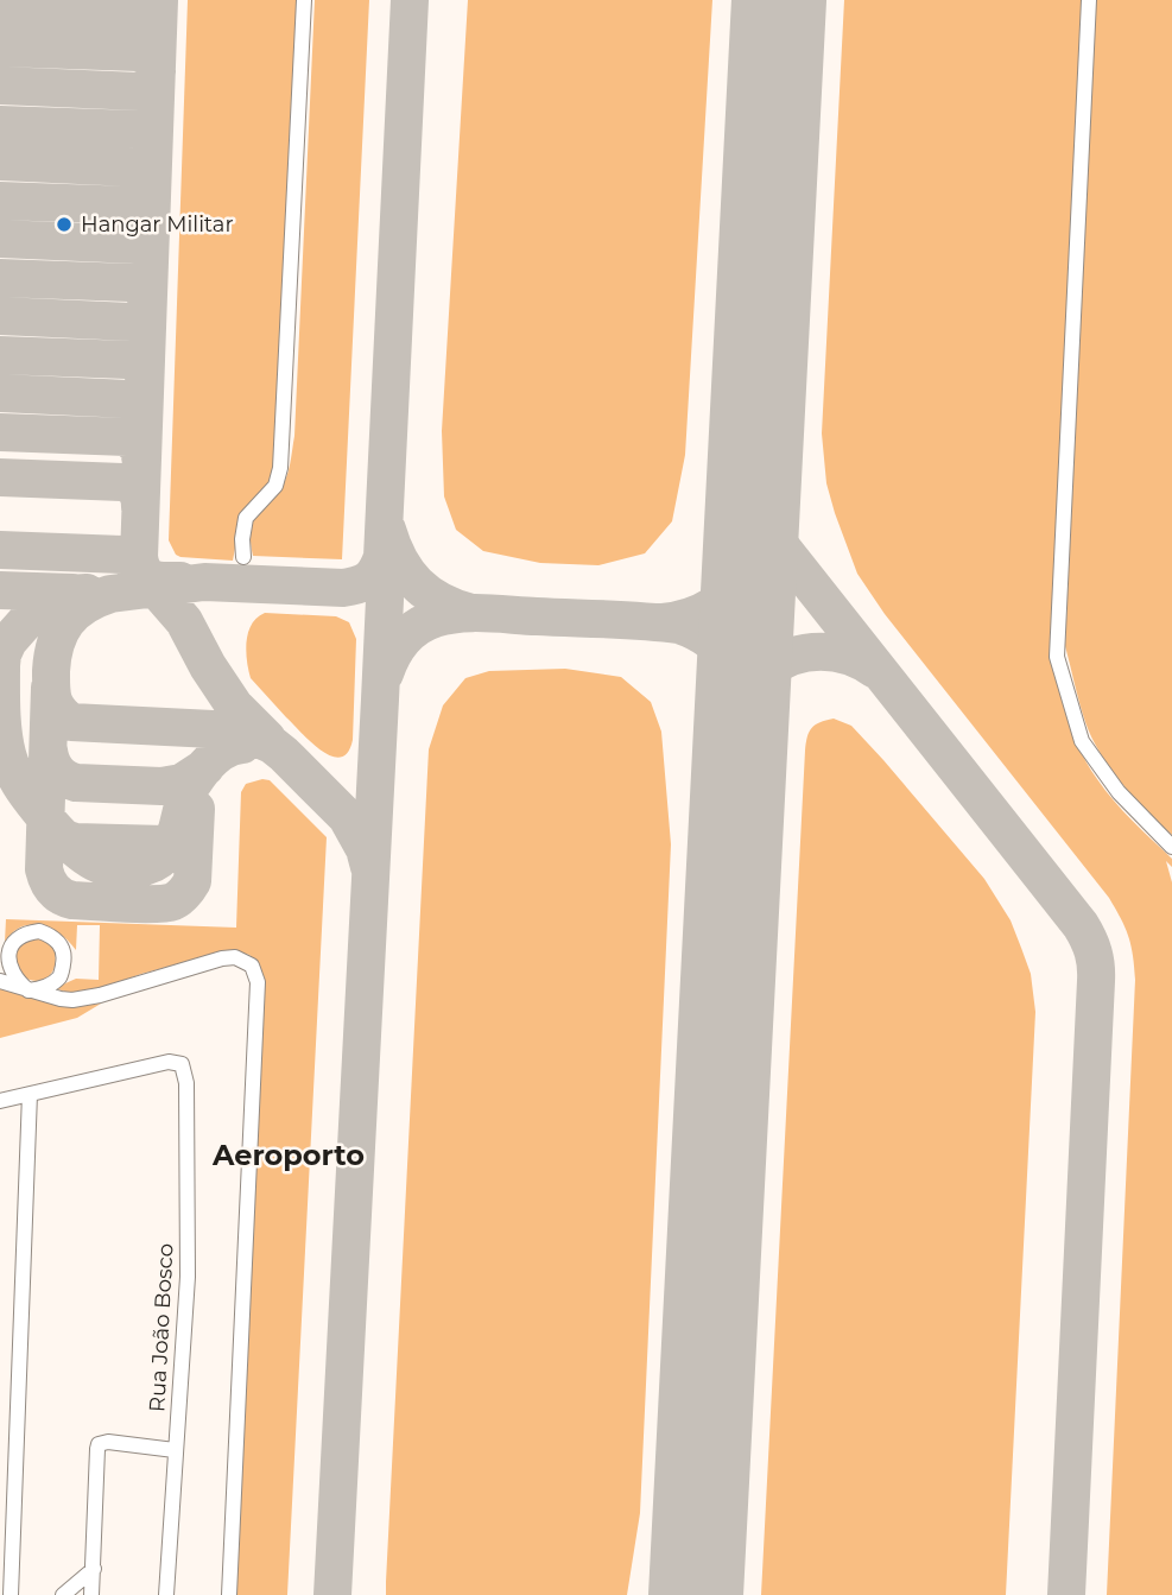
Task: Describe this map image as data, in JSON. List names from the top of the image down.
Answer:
{
  "streets": {
    "street": ["Rua João Bosco"]
  },
  "districts": ["Aeroporto"],
  "places": ["Hangar Militar"]
}
